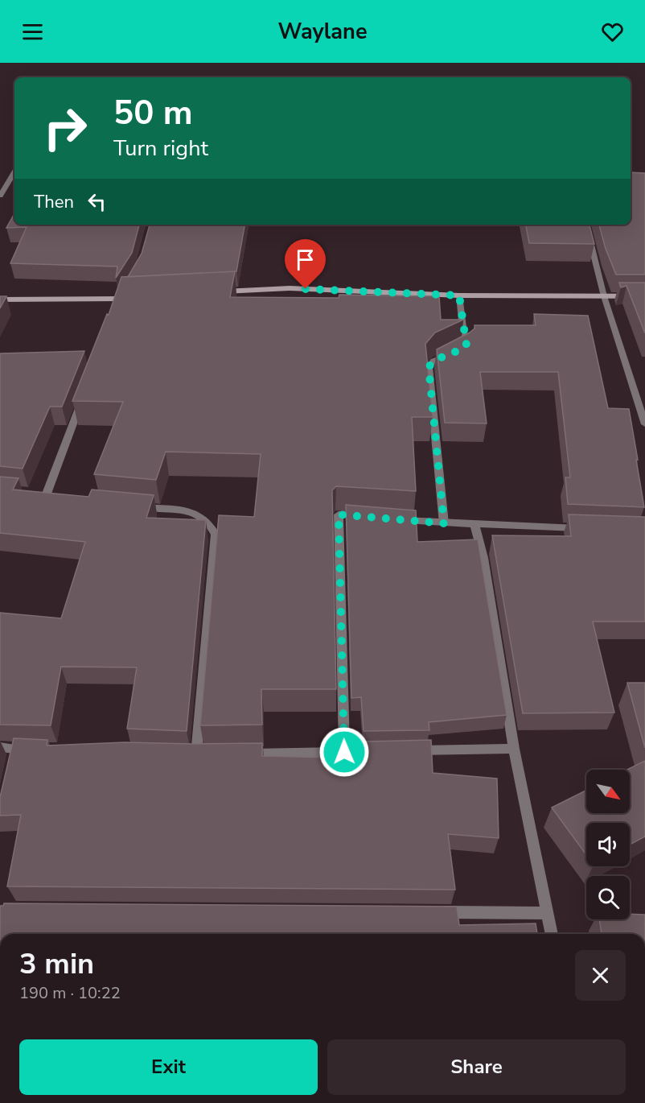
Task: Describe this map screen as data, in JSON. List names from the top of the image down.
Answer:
{
  "north": "bottom right",
  "page": {
    "header": "Waylane",
    "turn": ["50 m", "Turn right"],
    "then": "Then",
    "heading": ["3 min", "190 m · 10:22"],
    "buttons": ["Exit", "Share"]
  }
}
